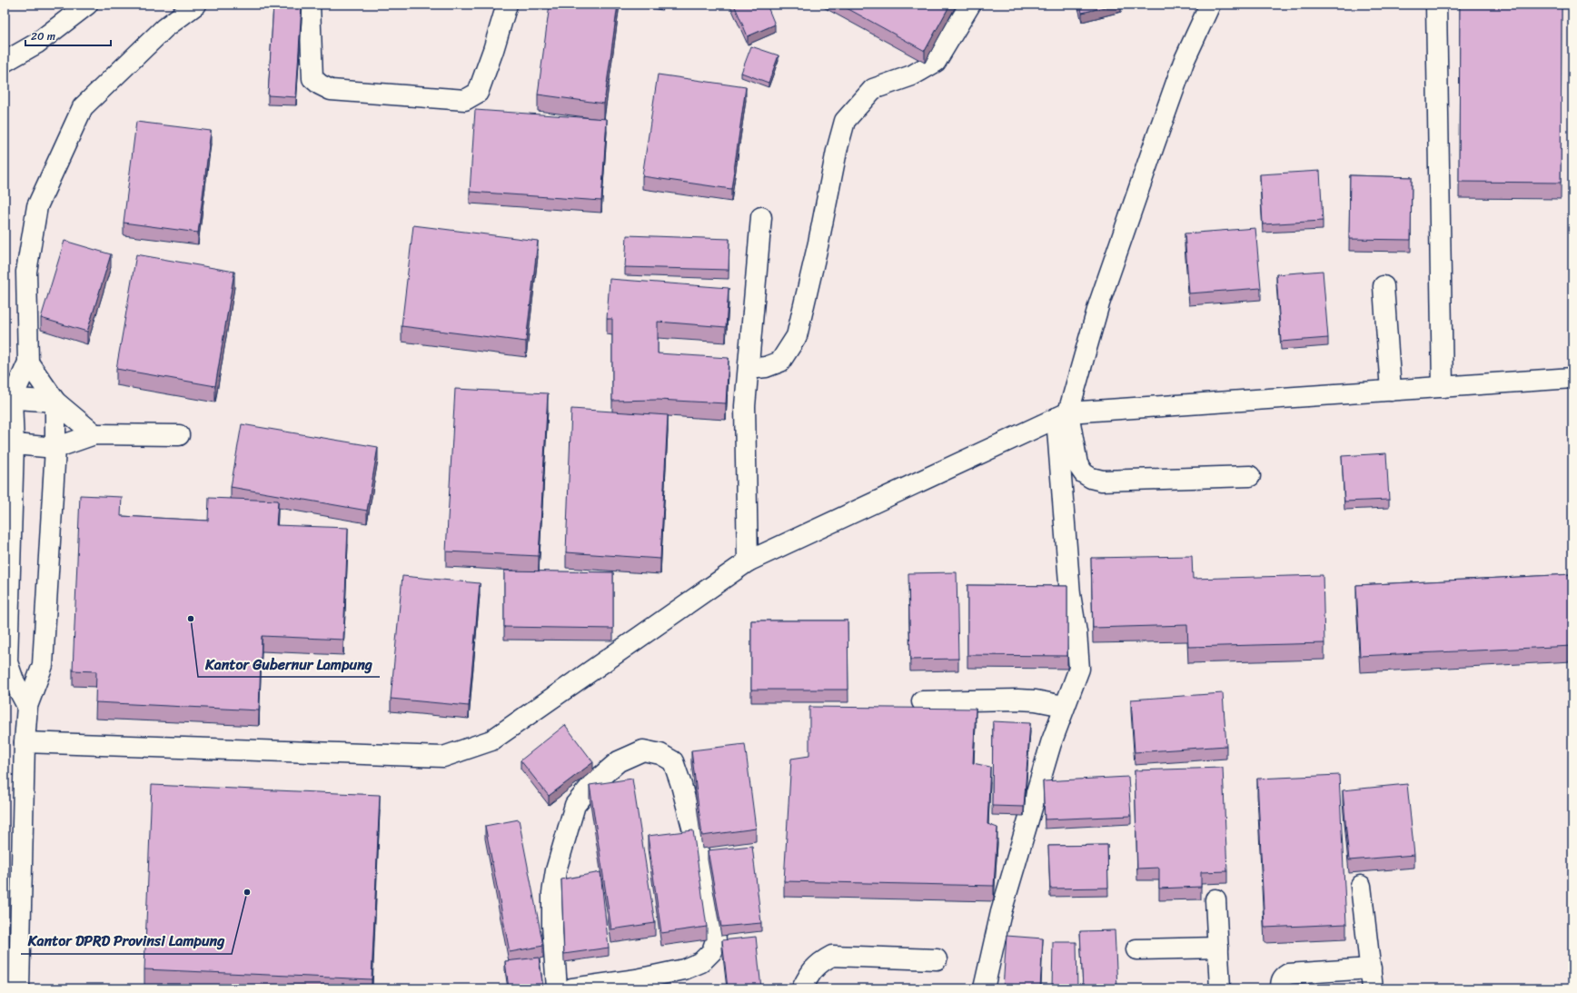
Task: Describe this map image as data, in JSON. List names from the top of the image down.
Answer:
{
  "places": ["Kantor Gubernur Lampung", "Kantor DPRD Provinsi Lampung"],
  "scale_bar": "20 m"
}
